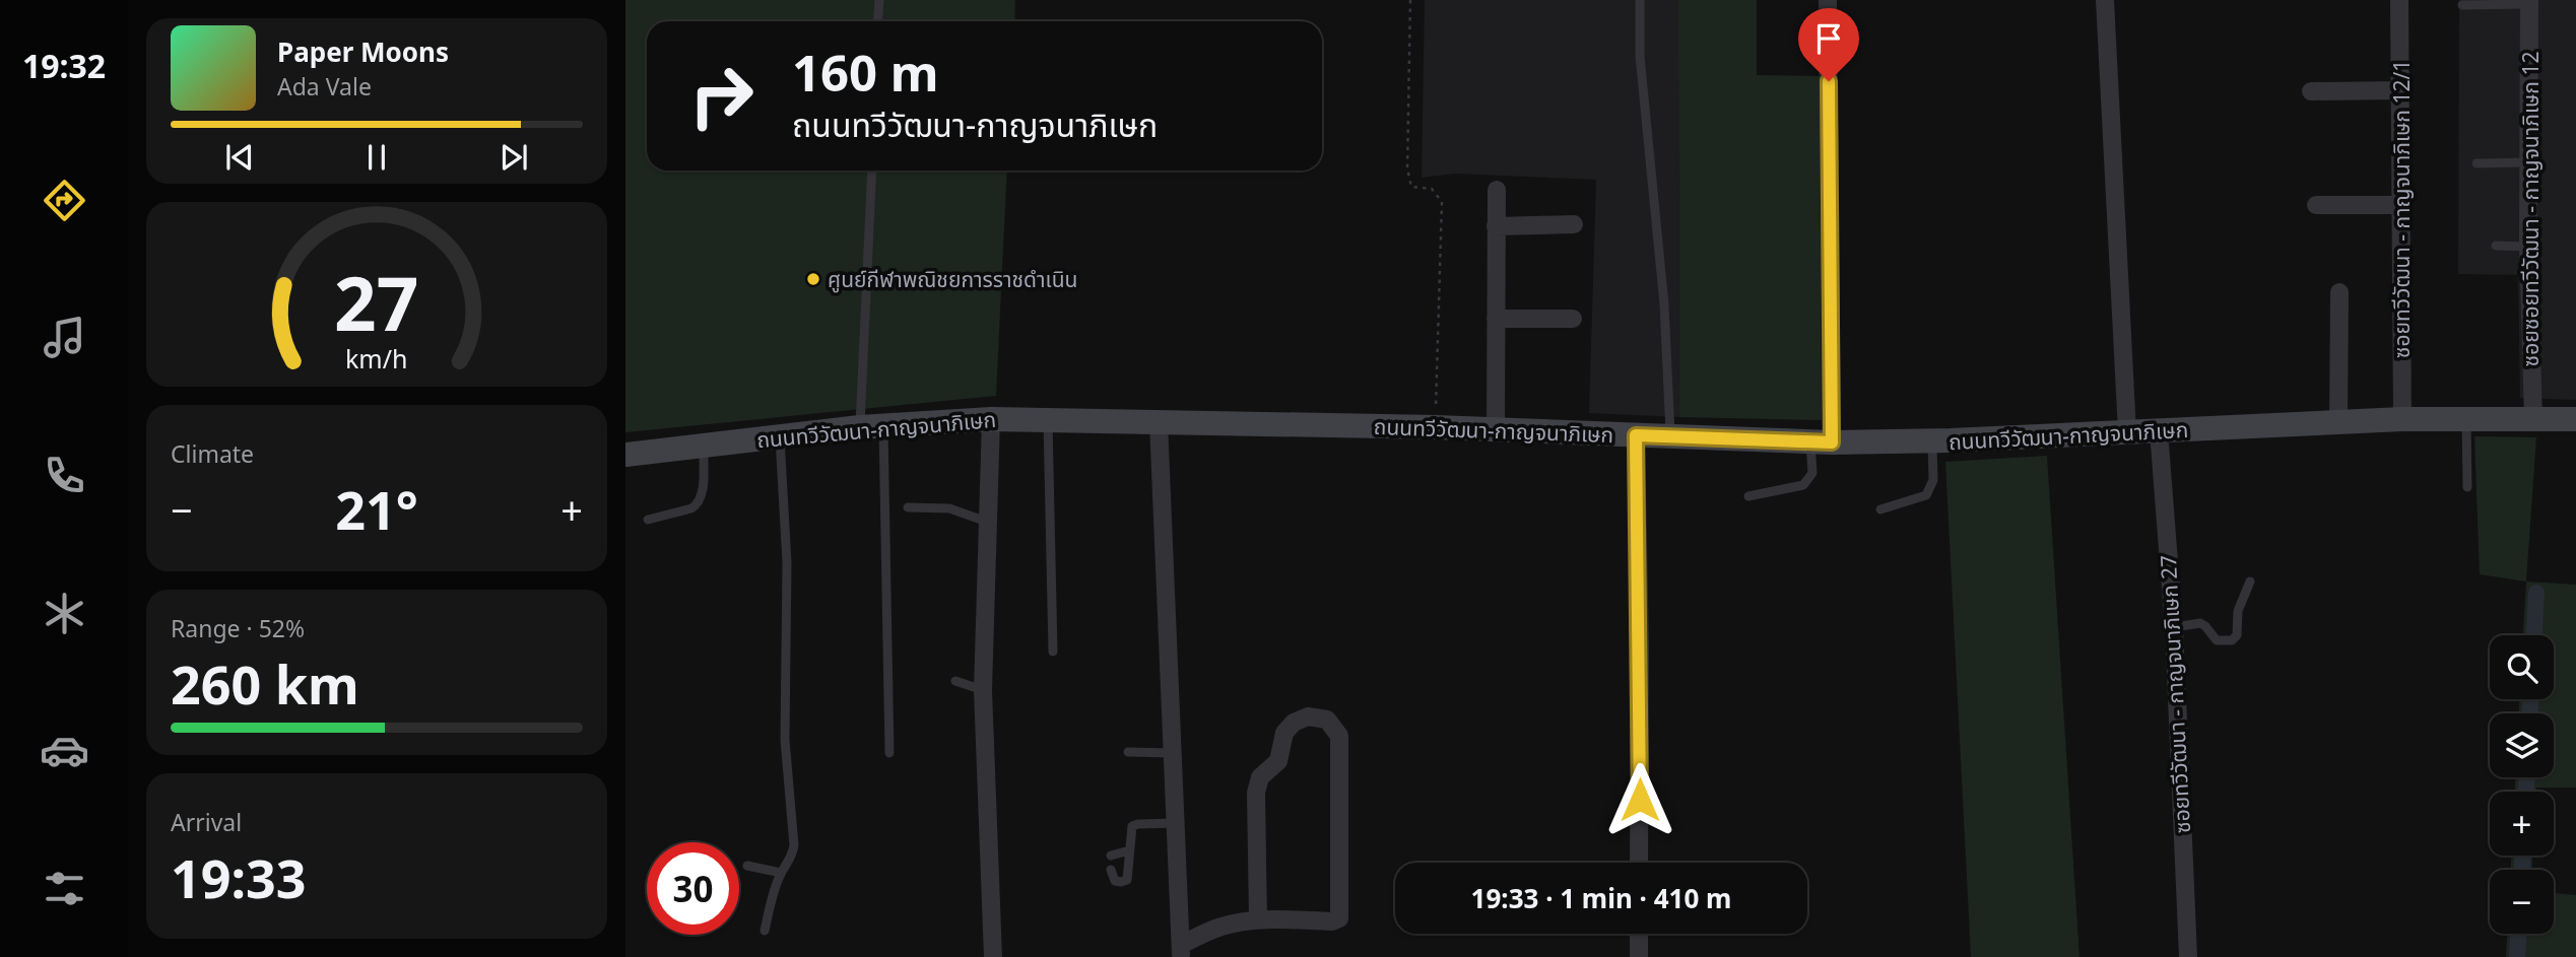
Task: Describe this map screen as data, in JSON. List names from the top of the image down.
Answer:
{
  "streets": {
    "street": [
      "ซอยทวีวัฒนา - กาญจนาภิเษก 12/1",
      "ซอยซอยทวีวัฒนา - กาญจนาภิเษก 12",
      "ถนนทวีวัฒนา-กาญจนาภิเษก",
      "ซอยทวีวัฒนา - กาญจนาภิเษก 27"
    ]
  },
  "crossings": [
    ["ซอยทวีวัฒนา - กาญจนาภิเษก 12/1", "ถนนทวีวัฒนา-กาญจนาภิเษก"],
    ["ซอยซอยทวีวัฒนา - กาญจนาภิเษก 12", "ถนนทวีวัฒนา-กาญจนาภิเษก"],
    ["ถนนทวีวัฒนา-กาญจนาภิเษก", "ซอยทวีวัฒนา - กาญจนาภิเษก 27"]
  ],
  "places": ["ศูนย์กีฬาพณิชยการราชดำเนิน"],
  "page": {
    "tabs": "19:32",
    "turn": ["160 m", "ถนนทวีวัฒนา-กาญจนาภิเษก"],
    "song": ["Paper Moons", "Ada Vale"],
    "tile": [
      "Climate",
      ["Range · 52%", "260 km"],
      ["Arrival", "19:33"]
    ],
    "heat": ["−", "21°", "+"],
    "map_buttons": ["+", "−"],
    "limit": "30",
    "trip": "19:33 · 1 min · 410 m",
    "gauge": ["27", "km/h"]
  }
}
